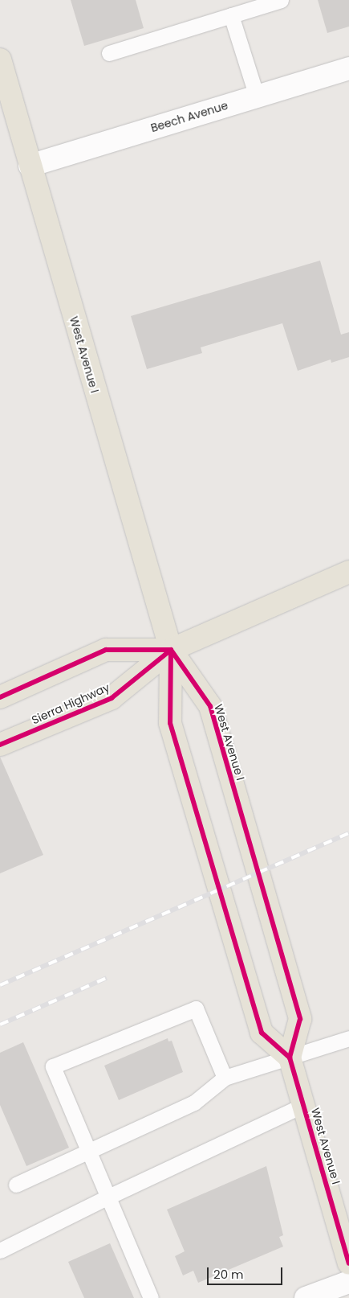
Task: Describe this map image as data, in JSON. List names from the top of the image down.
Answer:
{
  "streets": {
    "main road": ["West Avenue I", "Sierra Highway"],
    "street": ["Beech Avenue"]
  },
  "crossings": [
    ["Beech Avenue", "West Avenue I"],
    ["West Avenue I", "Sierra Highway"]
  ],
  "scale_bar": "20 m"
}
